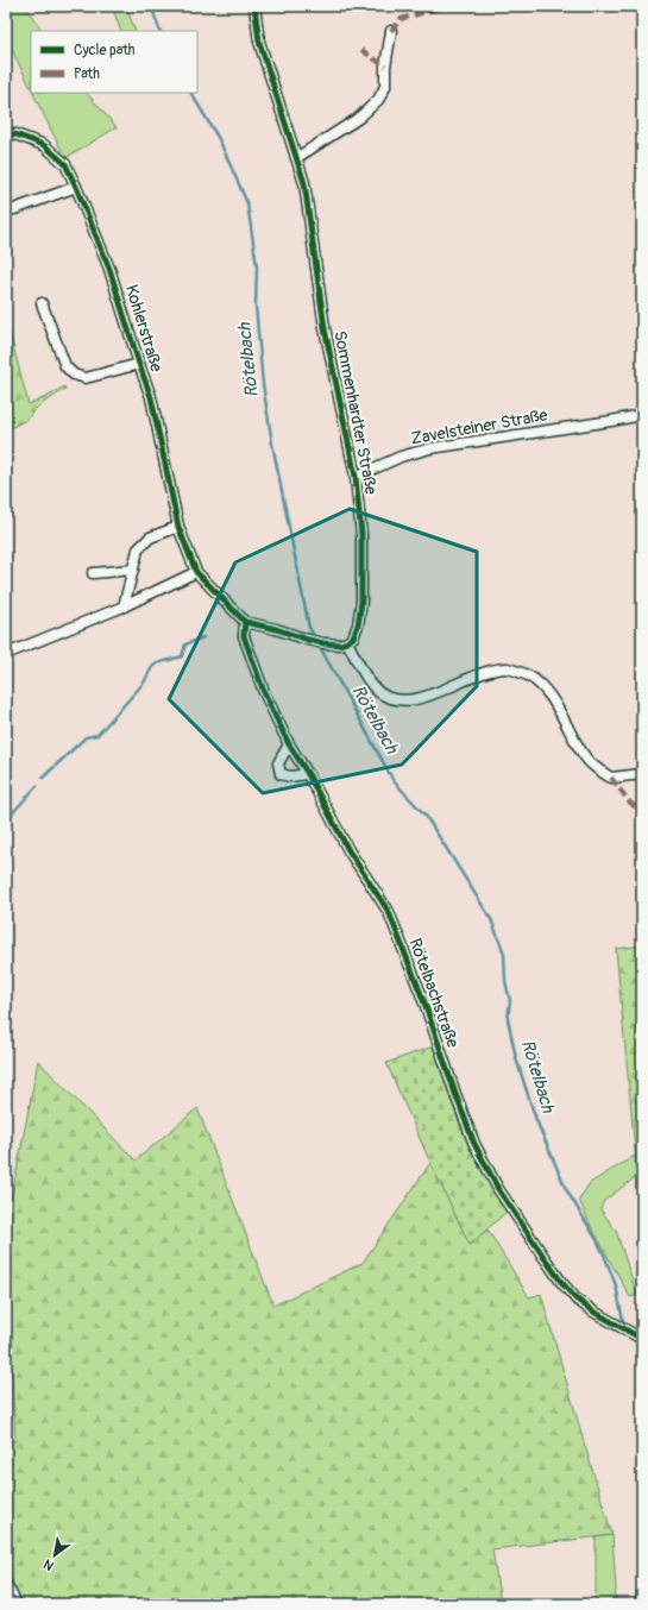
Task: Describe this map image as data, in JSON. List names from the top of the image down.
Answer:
{
  "streets": {
    "street": [
      "Kohlerstraße",
      "Sommenhardter Straße",
      "Zavelsteiner Straße",
      "Rötelbachstraße"
    ]
  },
  "crossings": [
    ["Sommenhardter Straße", "Zavelsteiner Straße"]
  ],
  "water": ["Rötelbach"],
  "legend": ["Cycle path", "Path"],
  "north": "bottom left"
}
